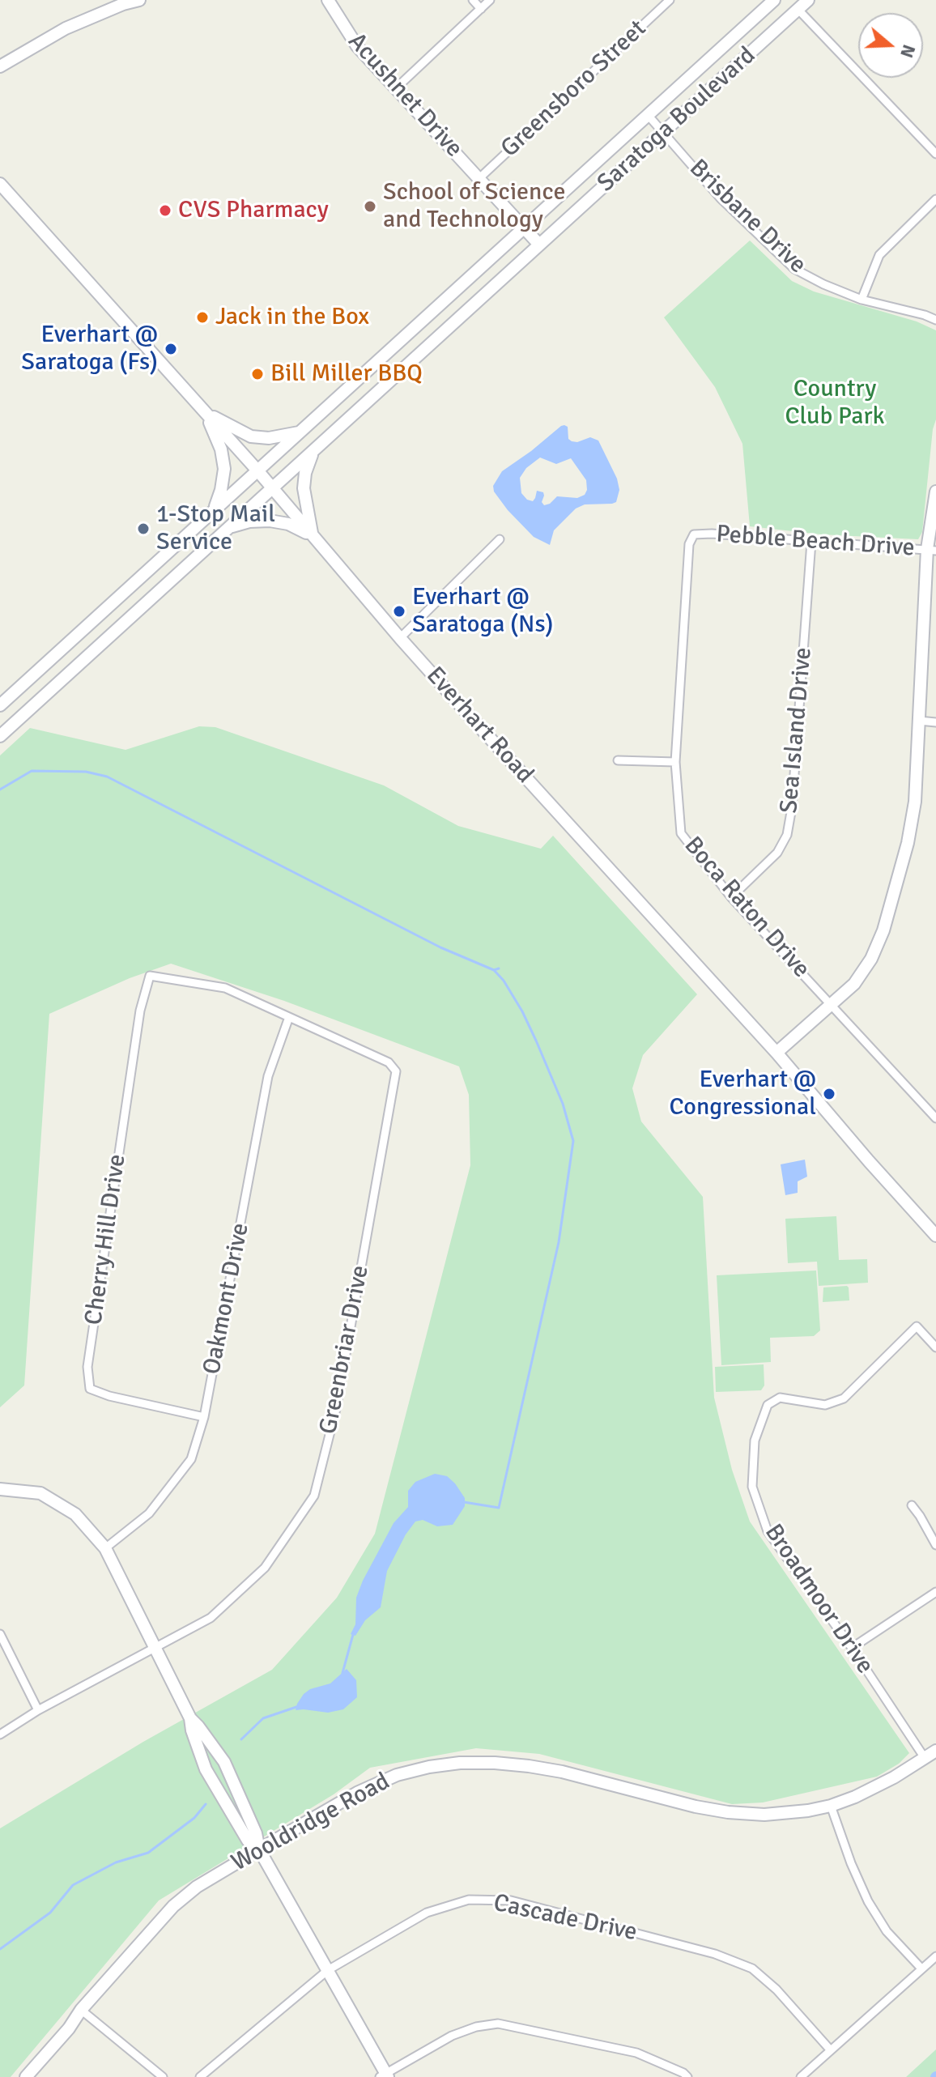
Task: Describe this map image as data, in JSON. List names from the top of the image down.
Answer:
{
  "streets": {
    "main road": [
      "Acushnet Drive",
      "Saratoga Boulevard",
      "Everhart Road",
      "Wooldridge Road"
    ],
    "street": [
      "Greensboro Street",
      "Brisbane Drive",
      "Pebble Beach Drive",
      "Sea Island Drive",
      "Boca Raton Drive",
      "Cherry Hill Drive",
      "Oakmont Drive",
      "Greenbriar Drive",
      "Broadmoor Drive",
      "Cascade Drive"
    ]
  },
  "crossings": [
    ["Greensboro Street", "Acushnet Drive"],
    ["Acushnet Drive", "Saratoga Boulevard"],
    ["Saratoga Boulevard", "Brisbane Drive"],
    ["Saratoga Boulevard", "Everhart Road"],
    ["Pebble Beach Drive", "Sea Island Drive"],
    ["Pebble Beach Drive", "Boca Raton Drive"],
    ["Sea Island Drive", "Boca Raton Drive"],
    ["Cherry Hill Drive", "Oakmont Drive"],
    ["Cherry Hill Drive", "Greenbriar Drive"],
    ["Oakmont Drive", "Greenbriar Drive"],
    ["Broadmoor Drive", "Wooldridge Road"]
  ],
  "parks": ["Country Club Park"],
  "places": [
    "School of Science and Technology",
    "CVS Pharmacy",
    "Jack in the Box",
    "Everhart @ Saratoga (Fs)",
    "Bill Miller BBQ",
    "1-Stop Mail Service",
    "Everhart @ Saratoga (Ns)",
    "Everhart @ Congressional"
  ],
  "north": "right"
}
